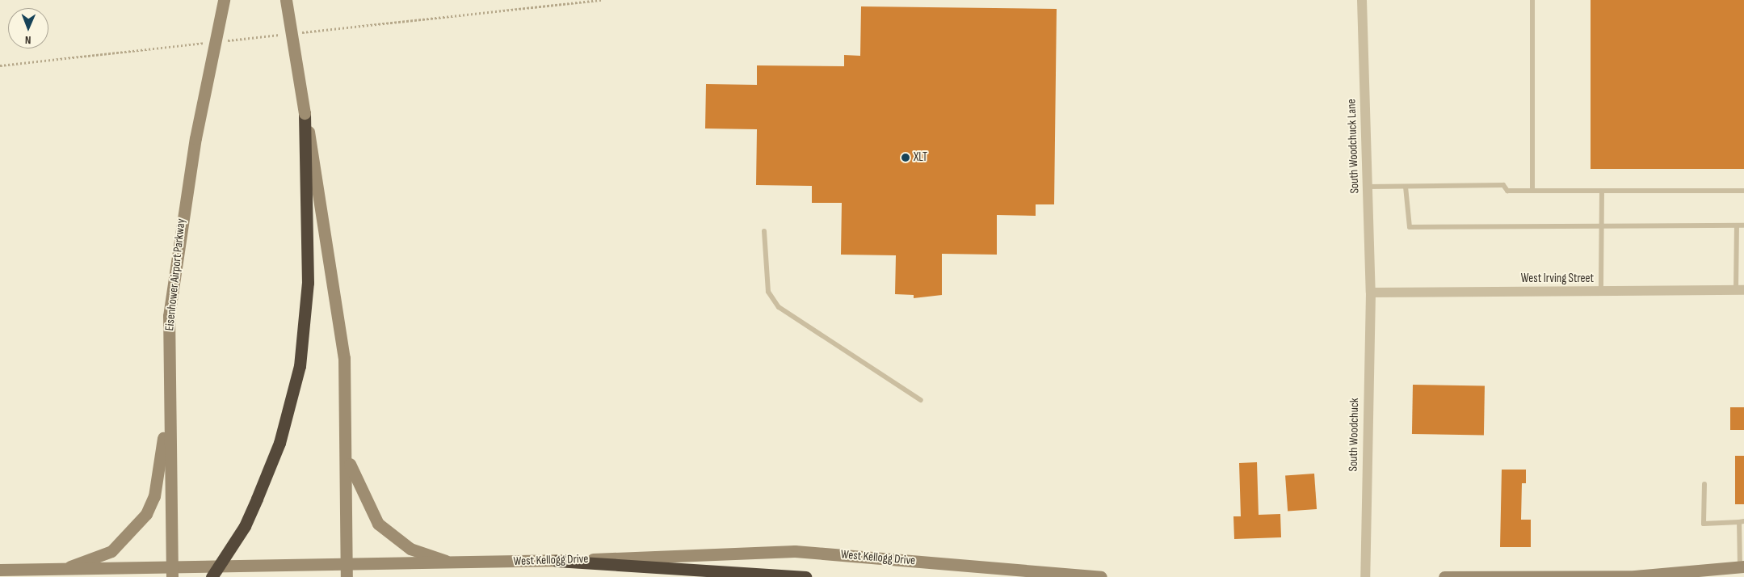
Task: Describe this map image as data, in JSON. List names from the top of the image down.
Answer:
{
  "streets": {
    "main road": ["Eisenhower Airport Parkway", "West Kellogg Drive"],
    "street": ["South Woodchuck Lane", "West Irving Street", "South Woodchuck"]
  },
  "crossings": [
    ["South Woodchuck Lane", "West Irving Street"],
    ["South Woodchuck Lane", "South Woodchuck"],
    ["Eisenhower Airport Parkway", "West Kellogg Drive"],
    ["West Irving Street", "South Woodchuck"]
  ],
  "places": ["XLT"],
  "north": "bottom"
}
